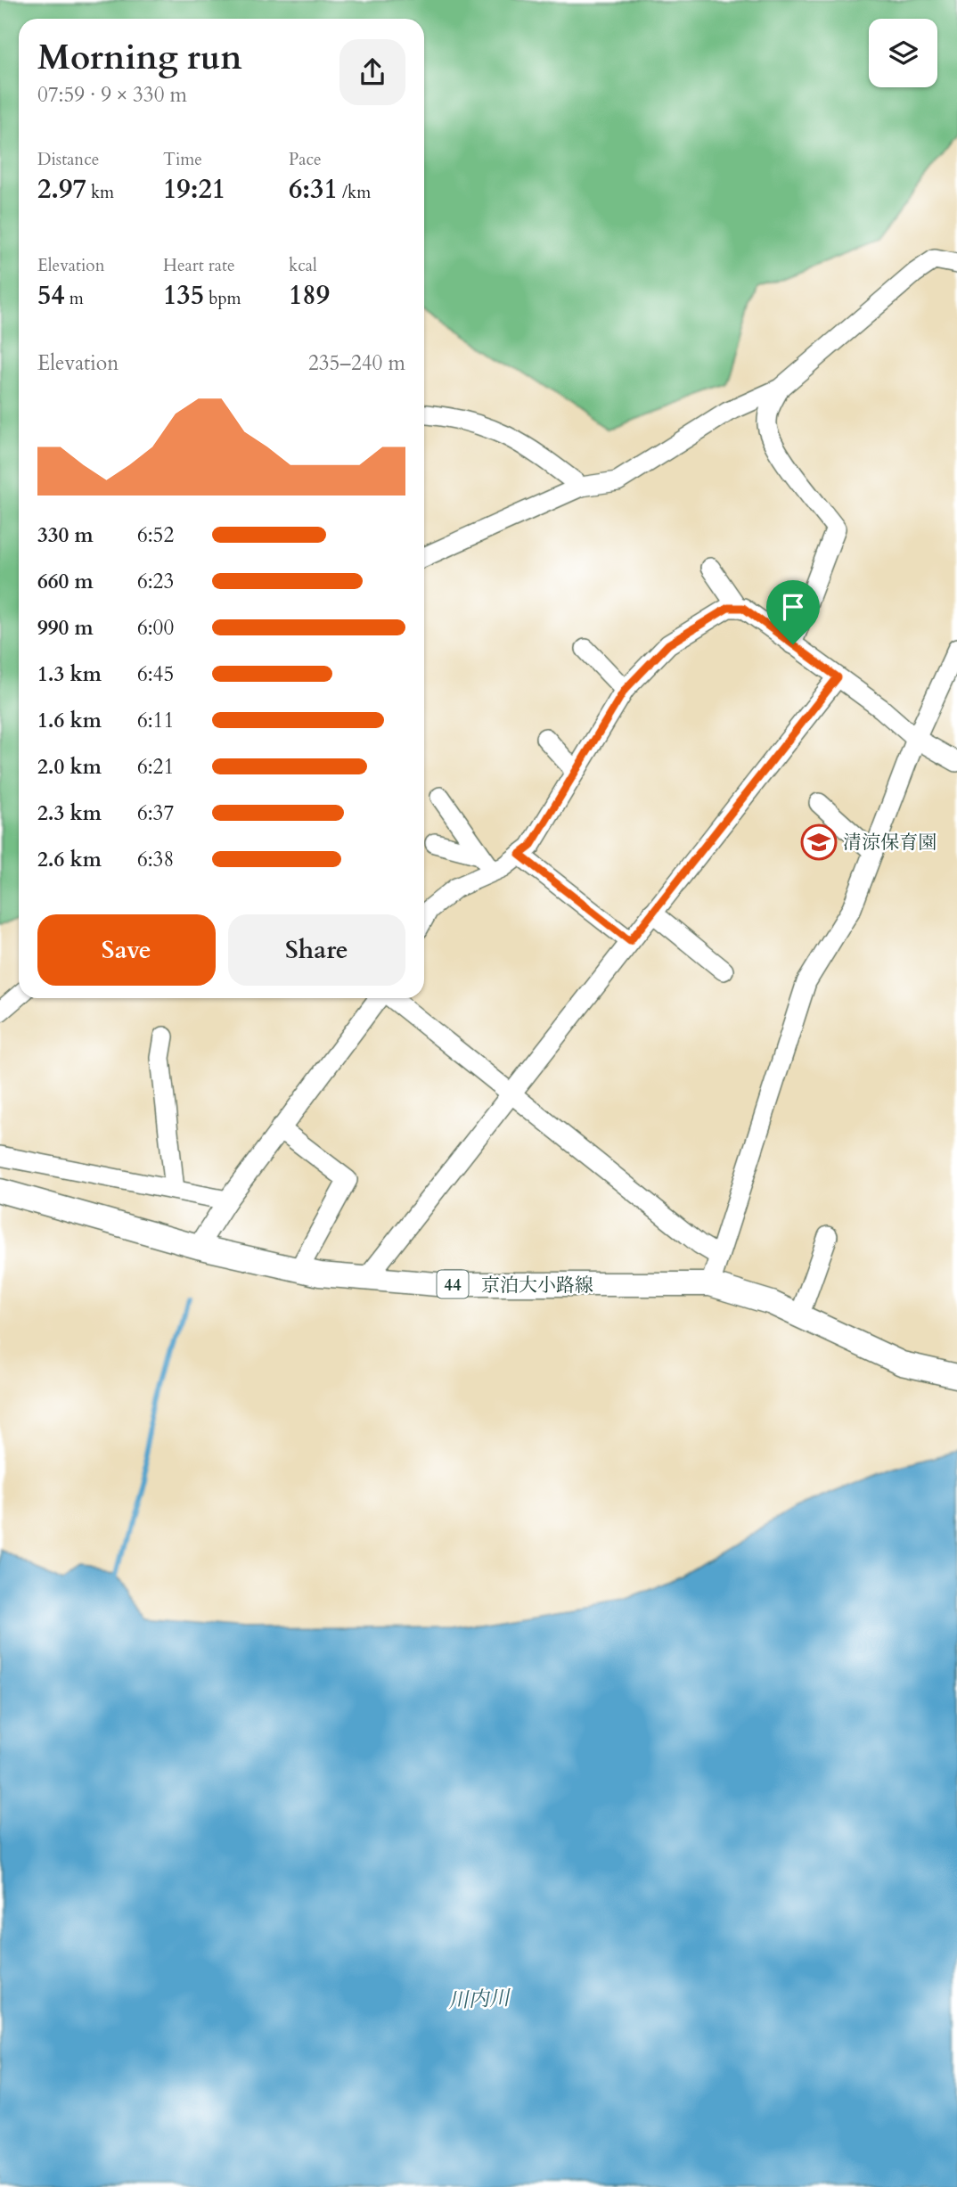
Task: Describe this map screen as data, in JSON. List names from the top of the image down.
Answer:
{
  "streets": {
    "main road": ["44", "京泊大小路線"]
  },
  "water": ["川内川"],
  "places": {
    "school or university": ["清涼保育園"]
  },
  "page": {
    "heading": ["Morning run", "07:59 · 9 × 330 m"],
    "stats": [
      ["Distance", "2.97 km"],
      ["Time", "19:21"],
      ["Pace", "6:31 /km"],
      ["Elevation", "54 m"],
      ["Heart rate", "135 bpm"],
      ["kcal", "189"]
    ],
    "chart": ["Elevation", "235–240 m"],
    "list": [
      {
        "name": "330 m",
        "note": "6:52"
      },
      {
        "name": "660 m",
        "note": "6:23"
      },
      {
        "name": "990 m",
        "note": "6:00"
      },
      {
        "name": "1.3 km",
        "note": "6:45"
      },
      {
        "name": "1.6 km",
        "note": "6:11"
      },
      {
        "name": "2.0 km",
        "note": "6:21"
      },
      {
        "name": "2.3 km",
        "note": "6:37"
      },
      {
        "name": "2.6 km",
        "note": "6:38"
      }
    ],
    "buttons": ["Save", "Share"]
  }
}
